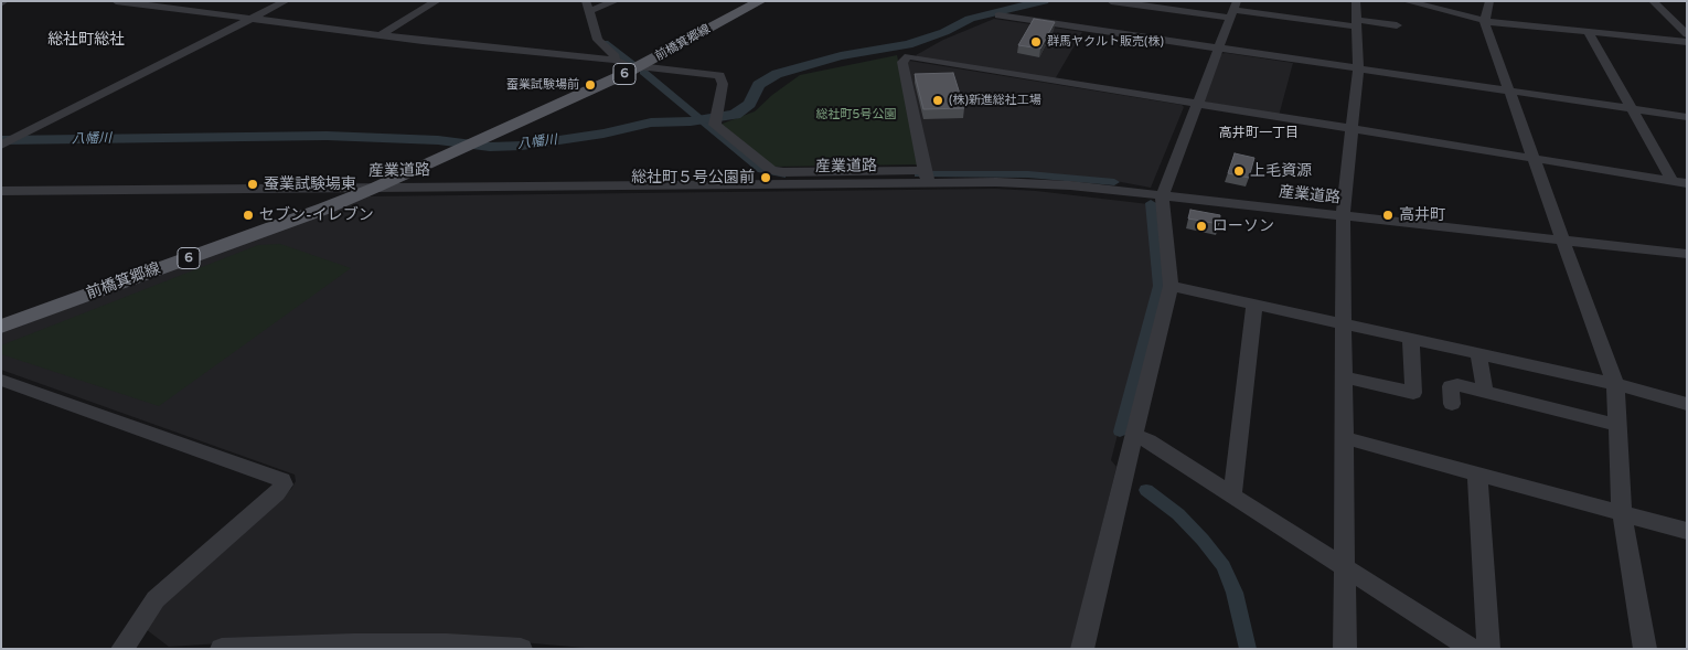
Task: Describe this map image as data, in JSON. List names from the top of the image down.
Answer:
{
  "streets": {
    "main road": ["前橋箕郷線", "6"],
    "street": ["産業道路"]
  },
  "crossings": [
    ["前橋箕郷線", "産業道路"]
  ],
  "districts": ["総社町総社", "高井町一丁目"],
  "water": ["八幡川"],
  "parks": ["総社町5号公園"],
  "places": [
    "群馬ヤクルト販売(株)",
    "蚕業試験場前",
    "(株)新進総社工場",
    "上毛資源",
    "総社町５号公園前",
    "蚕業試験場東",
    "セブン-イレブン",
    "高井町",
    "ローソン"
  ]
}
